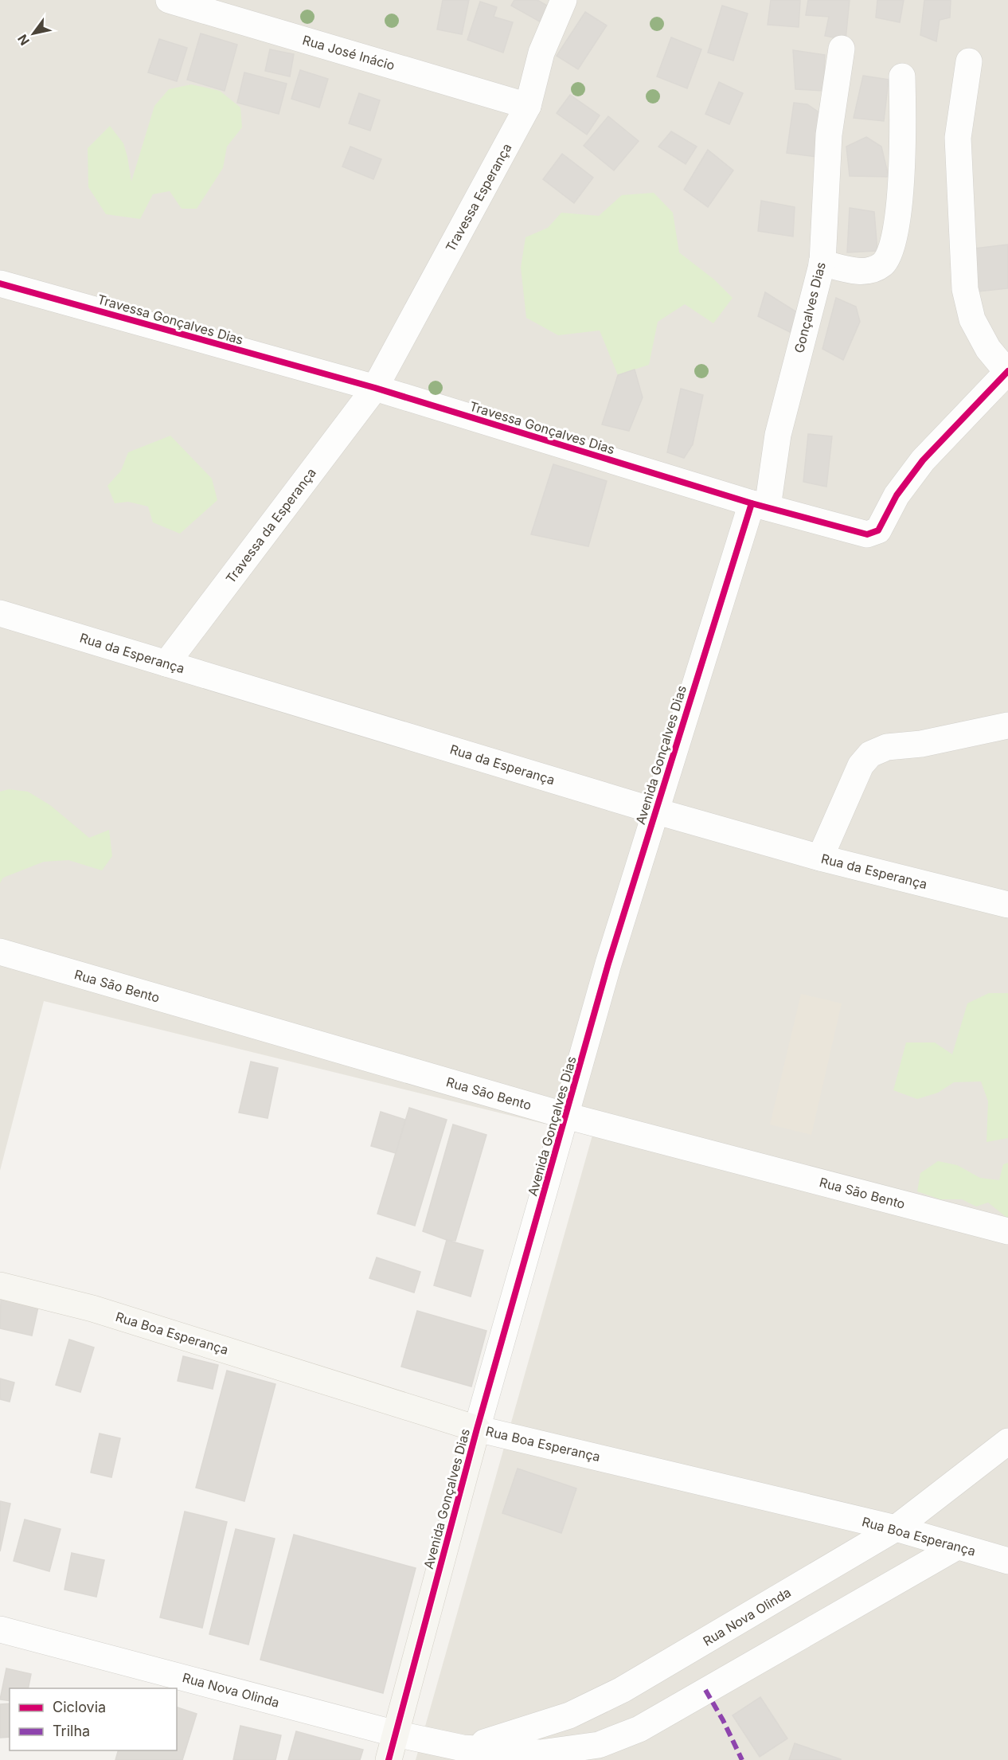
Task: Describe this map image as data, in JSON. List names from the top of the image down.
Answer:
{
  "streets": {
    "street": [
      "Rua José Inácio",
      "Travessa Esperança",
      "Gonçalves Dias",
      "Travessa Gonçalves Dias",
      "Travessa da Esperança",
      "Rua da Esperança",
      "Avenida Gonçalves Dias",
      "Rua São Bento",
      "Rua Boa Esperança",
      "Rua Nova Olinda"
    ]
  },
  "crossings": [
    ["Rua José Inácio", "Travessa Esperança"],
    ["Travessa Esperança", "Travessa Gonçalves Dias"],
    ["Travessa Esperança", "Travessa da Esperança"],
    ["Gonçalves Dias", "Travessa Gonçalves Dias"],
    ["Gonçalves Dias", "Avenida Gonçalves Dias"],
    ["Travessa Gonçalves Dias", "Travessa da Esperança"],
    ["Travessa Gonçalves Dias", "Avenida Gonçalves Dias"],
    ["Travessa da Esperança", "Rua da Esperança"],
    ["Rua da Esperança", "Avenida Gonçalves Dias"],
    ["Avenida Gonçalves Dias", "Rua São Bento"],
    ["Avenida Gonçalves Dias", "Rua Boa Esperança"],
    ["Avenida Gonçalves Dias", "Rua Nova Olinda"],
    ["Rua Boa Esperança", "Rua Nova Olinda"]
  ],
  "legend": ["Ciclovia", "Trilha"],
  "north": "bottom left"
}
